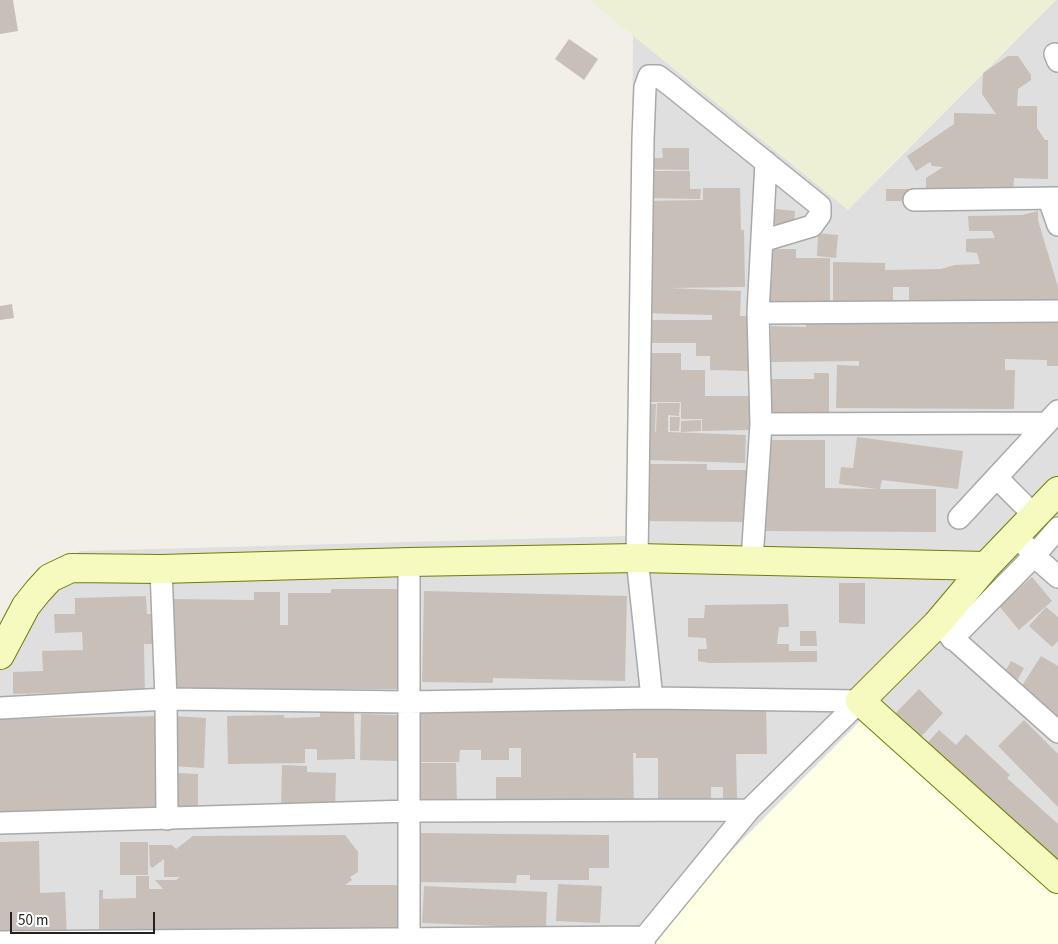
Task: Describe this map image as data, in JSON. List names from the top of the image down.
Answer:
{
  "scale_bar": "50 m"
}
